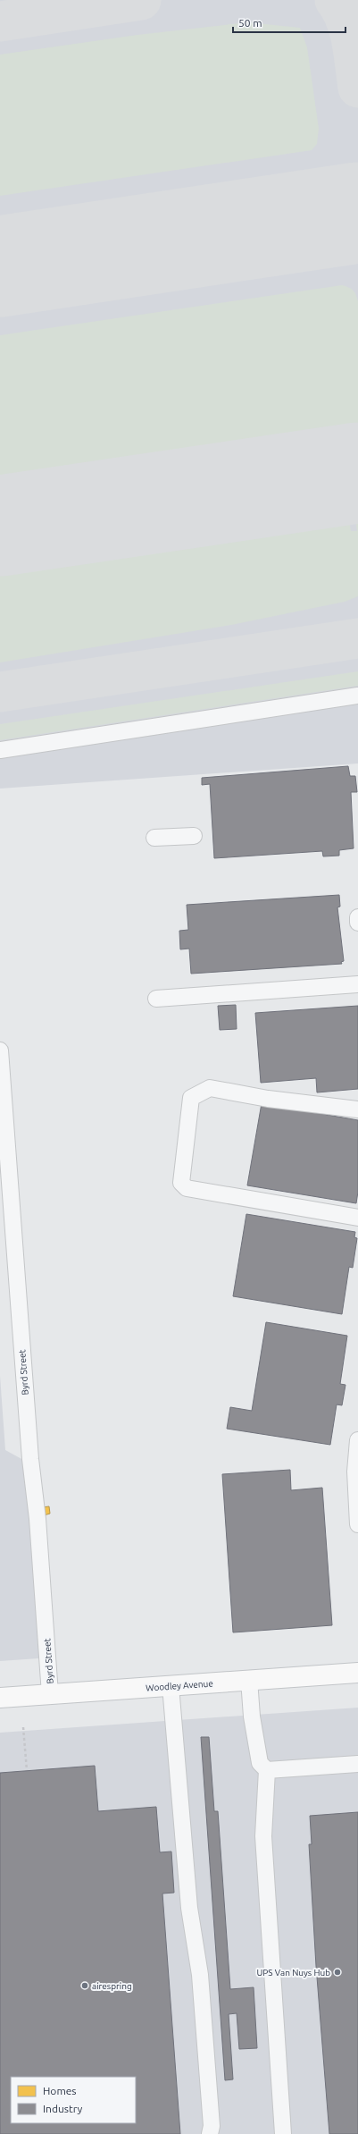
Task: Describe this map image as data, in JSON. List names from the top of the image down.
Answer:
{
  "streets": {
    "main road": ["Woodley Avenue"],
    "street": ["Byrd Street"]
  },
  "crossings": [
    ["Byrd Street", "Woodley Avenue"]
  ],
  "places": ["UPS Van Nuys Hub", "airespring"],
  "legend": ["Homes", "Industry"],
  "scale_bar": "50 m"
}
